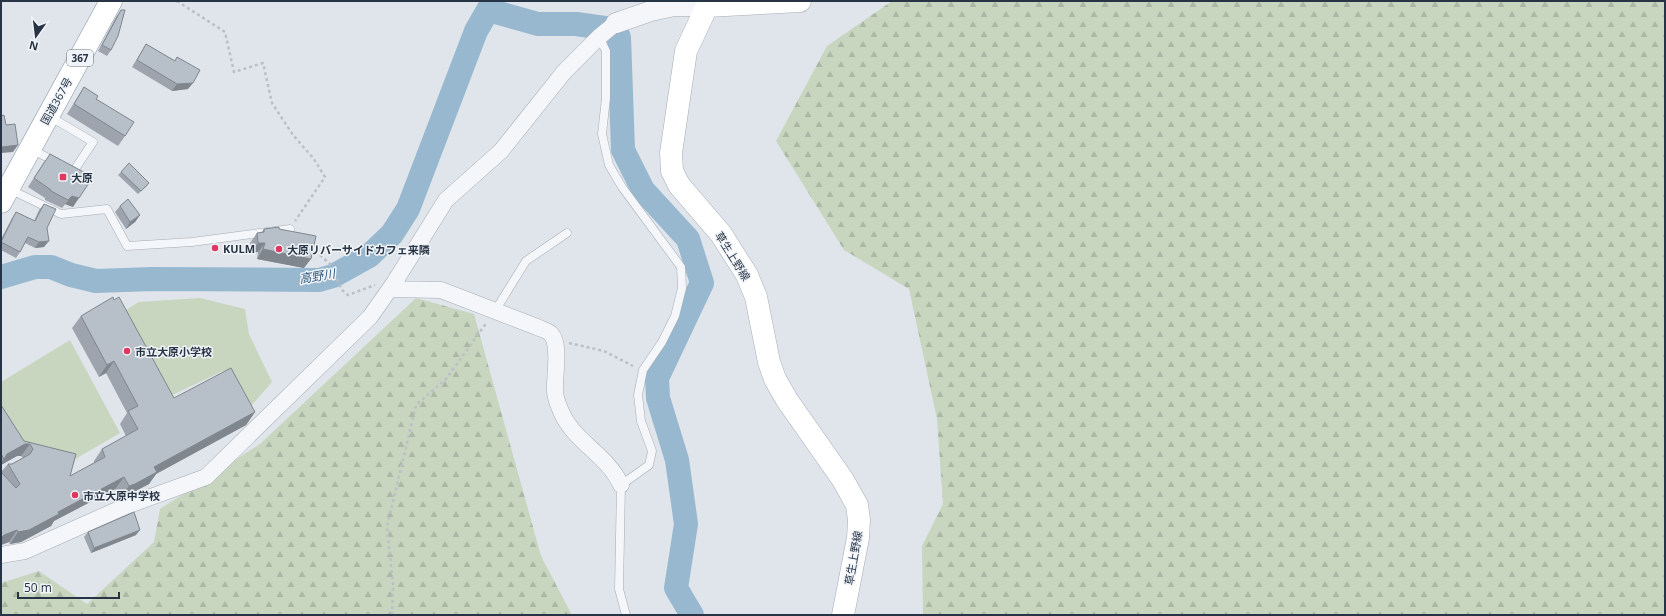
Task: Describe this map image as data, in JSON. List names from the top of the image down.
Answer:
{
  "streets": {
    "main road": ["367", "国道367号", "草生上野線"]
  },
  "water": ["高野川"],
  "places": {
    "transit": ["大原"],
    "other": [
      "KULM",
      "大原リバーサイドカフェ来隣",
      "市立大原小学校",
      "市立大原中学校"
    ]
  },
  "scale_bar": "50 m",
  "north": "bottom"
}
